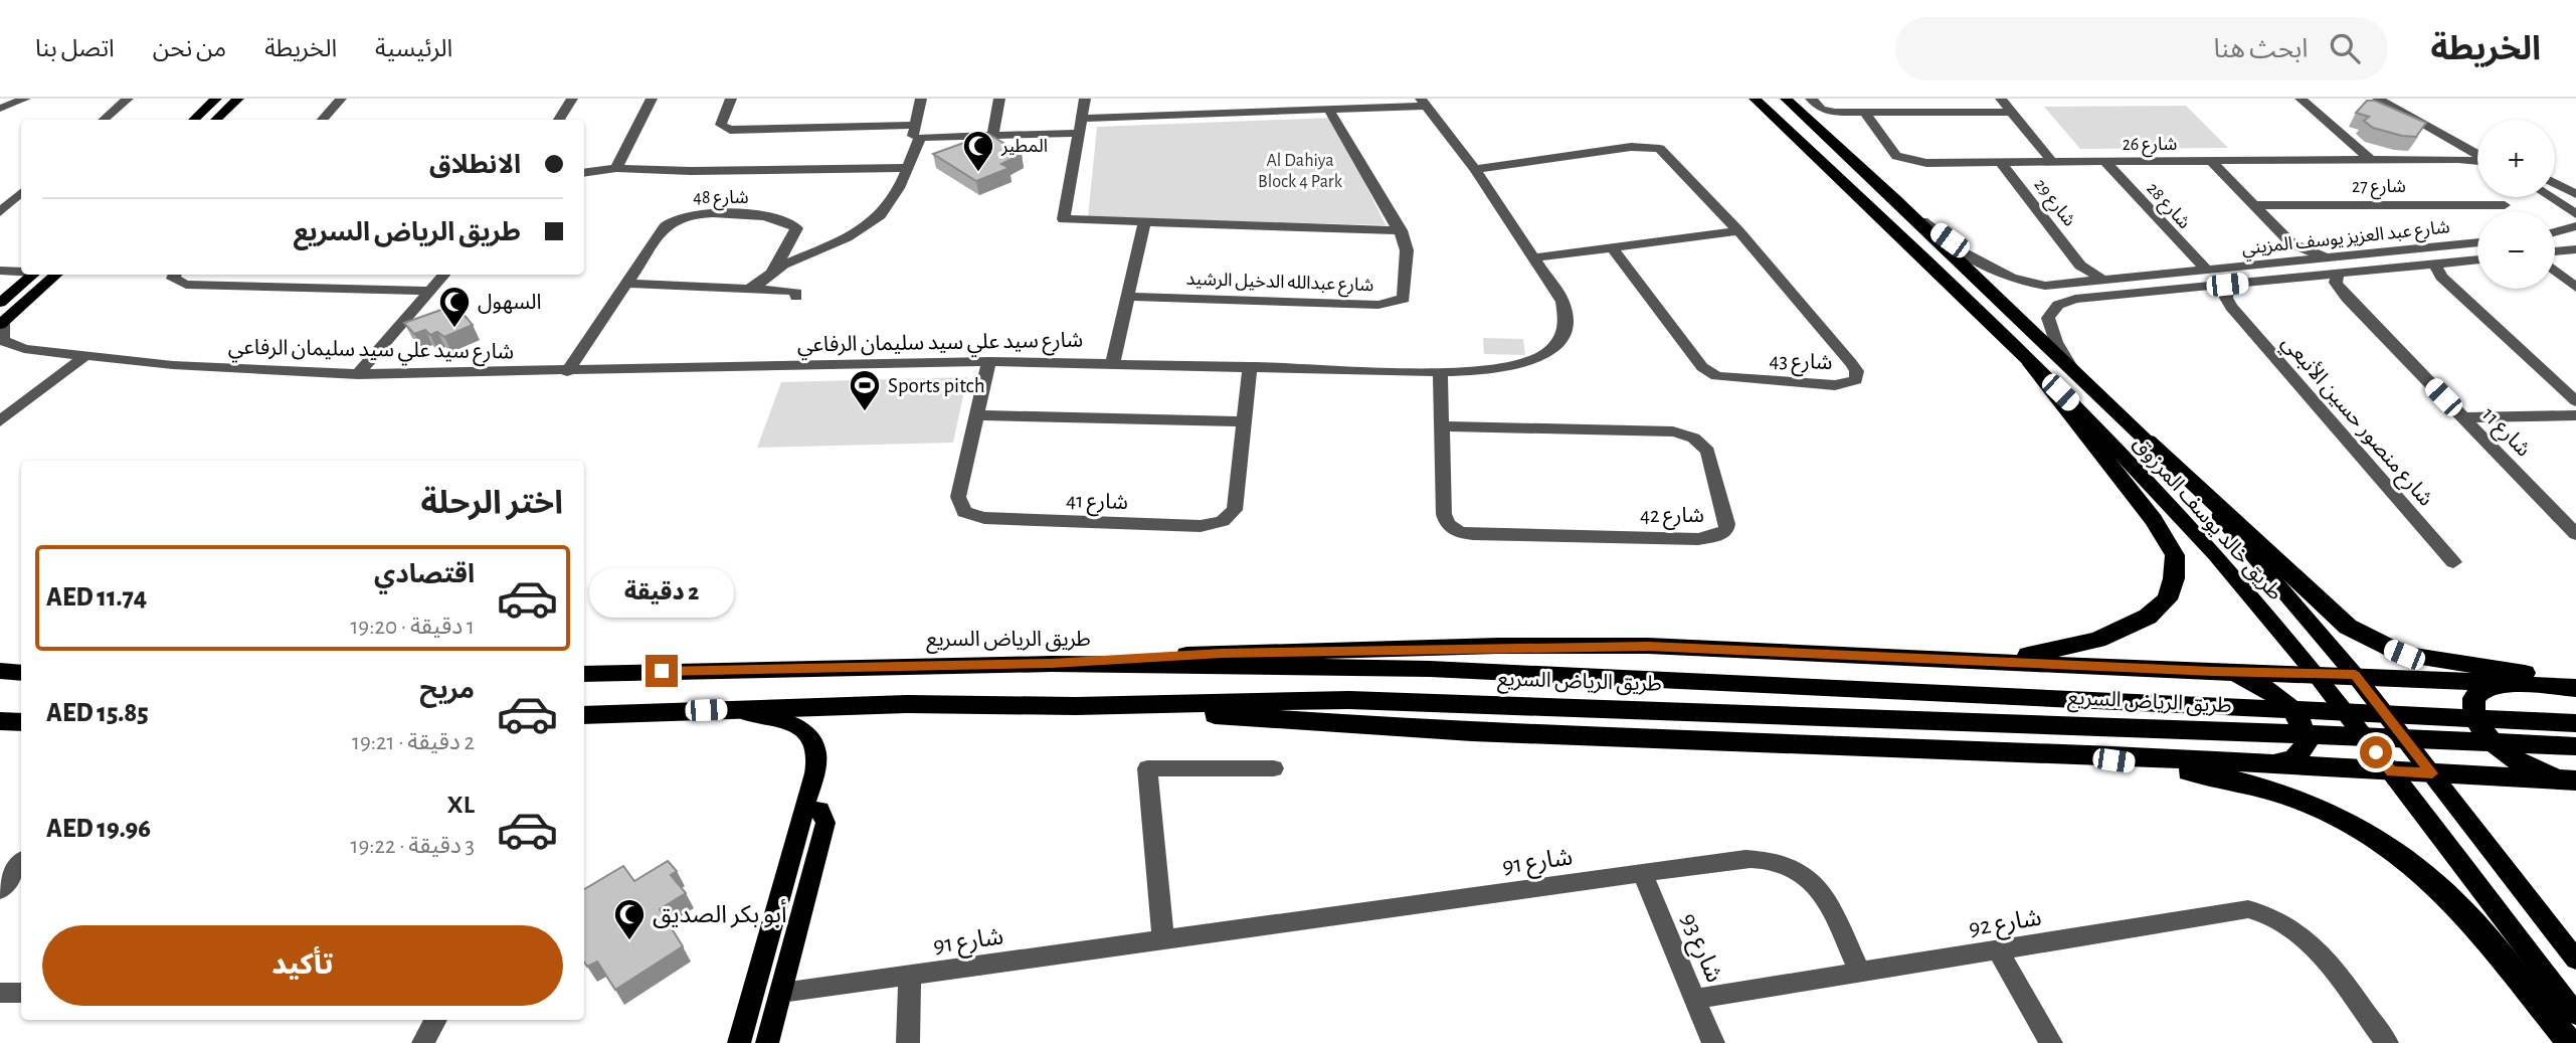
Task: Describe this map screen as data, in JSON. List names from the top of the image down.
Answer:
{
  "streets": {
    "highway": ["طريق الرياض السريع"],
    "main road": ["طريق خالد يوسف المرزوق"],
    "street": [
      "شارع 26",
      "شارع 27",
      "شارع 48",
      "شارع 29",
      "شارع 28",
      "شارع عبد العزيز يوسف المزيني",
      "شارع عبدالله الدخيل الرشيد",
      "شارع سيد علي سيد سليمان الرفاعي",
      "شارع 43",
      "شارع منصور حسين الأنبعي",
      "شارع 11",
      "شارع 41",
      "شارع 42",
      "شارع 91",
      "شارع 92",
      "شارع 93"
    ]
  },
  "crossings": [
    ["شارع 26", "شارع 29"],
    ["شارع 26", "شارع 28"],
    ["شارع 48", "شارع سيد علي سيد سليمان الرفاعي"],
    ["شارع 29", "شارع عبد العزيز يوسف المزيني"],
    ["شارع 28", "شارع عبد العزيز يوسف المزيني"],
    ["شارع عبد العزيز يوسف المزيني", "شارع منصور حسين الأنبعي"],
    ["شارع عبد العزيز يوسف المزيني", "شارع 11"],
    ["شارع عبد العزيز يوسف المزيني", "طريق خالد يوسف المرزوق"],
    ["شارع سيد علي سيد سليمان الرفاعي", "شارع 43"],
    ["شارع سيد علي سيد سليمان الرفاعي", "شارع 41"],
    ["شارع سيد علي سيد سليمان الرفاعي", "شارع 42"],
    ["شارع 91", "شارع 92"],
    ["شارع 91", "شارع 93"],
    ["شارع 92", "شارع 93"]
  ],
  "parks": ["Al Dahiya Block 4 Park"],
  "places": {
    "mosque": ["المطير", "السهول", "أبو بكر الصديق"],
    "sports": ["Sports pitch"]
  },
  "page": {
    "header": "الخريطة",
    "search": "ابحث هنا",
    "nav": [
      "الرئيسية",
      "الخريطة",
      "من نحن",
      "اتصل بنا"
    ],
    "map_buttons": ["+", "−"],
    "banner": ["الانطلاق", "طريق الرياض السريع"],
    "heading": "اختر الرحلة",
    "list": [
      {
        "name": "اقتصادي",
        "note": "1 دقيقة · 19:20",
        "value": "AED 11.74"
      },
      {
        "name": "مريح",
        "note": "2 دقيقة · 19:21",
        "value": "AED 15.85"
      },
      {
        "name": "XL",
        "note": "3 دقيقة · 19:22",
        "value": "AED 19.96"
      }
    ],
    "bubble": "2 دقيقة",
    "buttons": "تأكيد"
  }
}
